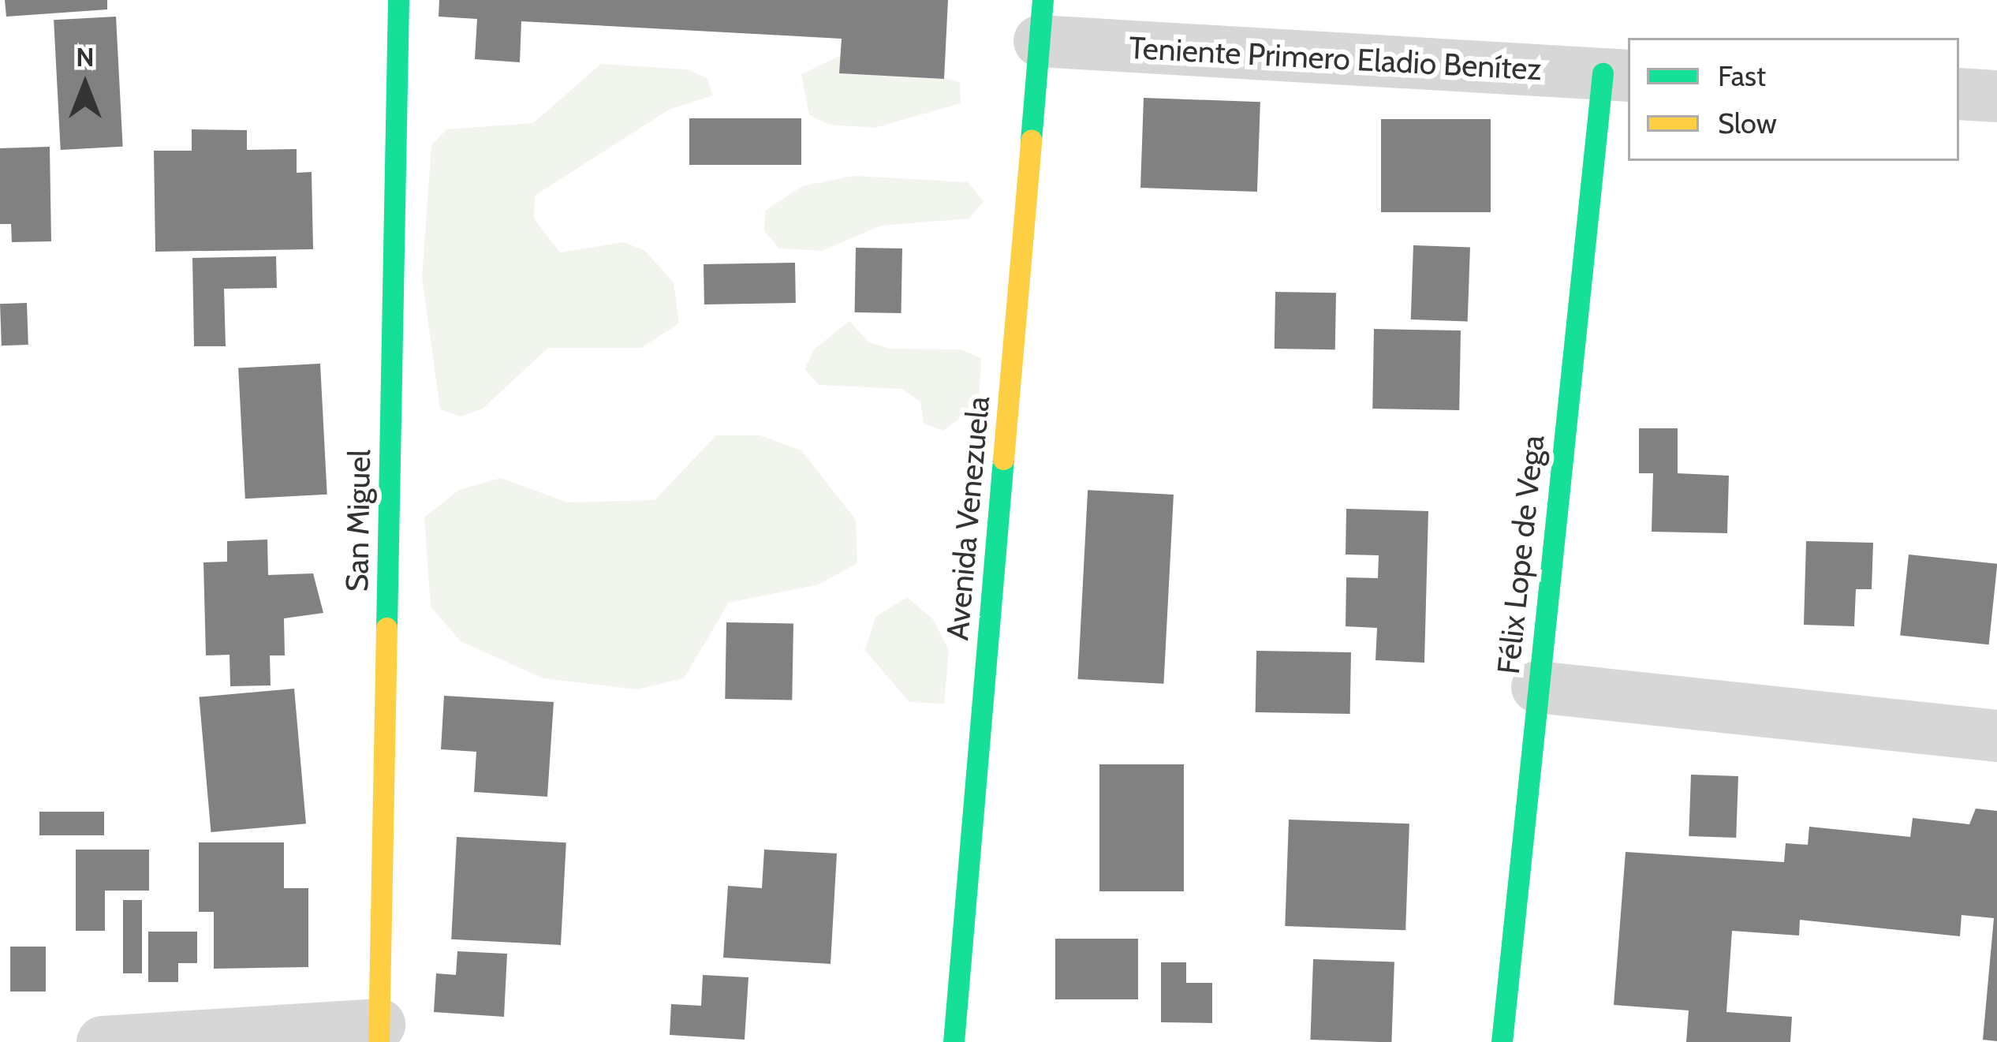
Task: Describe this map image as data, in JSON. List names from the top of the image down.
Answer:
{
  "streets": {
    "street": [
      "Teniente Primero Eladio Benítez",
      "Avenida Venezuela",
      "San Miguel",
      "Félix Lope de Vega"
    ]
  },
  "crossings": [
    ["Teniente Primero Eladio Benítez", "Avenida Venezuela"],
    ["Teniente Primero Eladio Benítez", "Félix Lope de Vega"]
  ],
  "legend": ["Fast", "Slow"],
  "north": "top"
}
